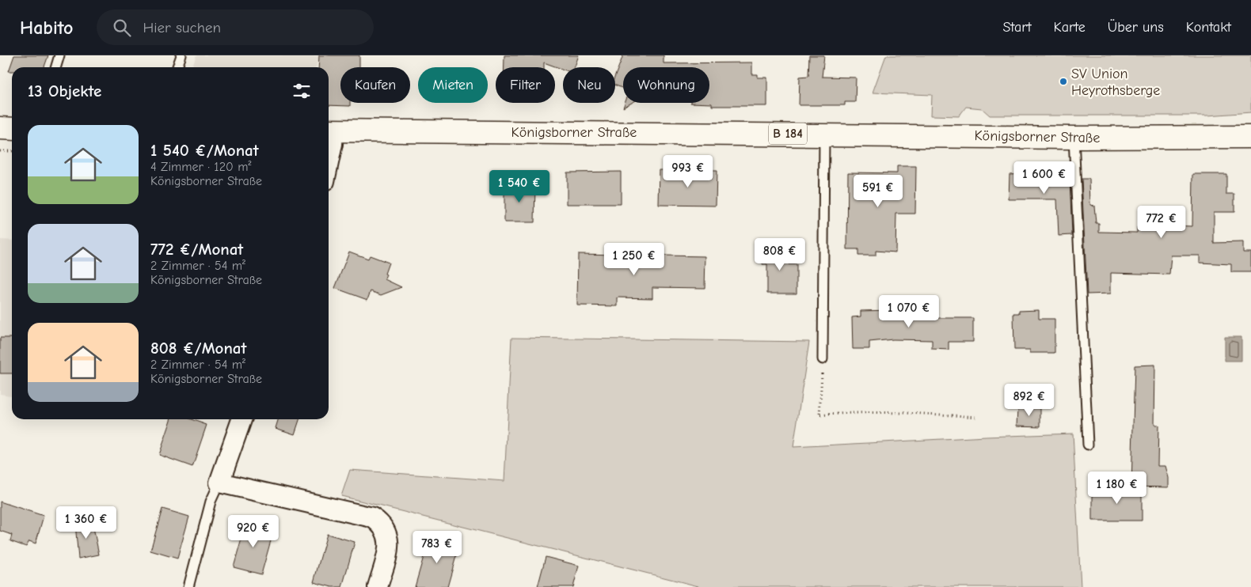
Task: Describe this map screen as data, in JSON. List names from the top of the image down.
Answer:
{
  "streets": {
    "main road": ["Königsborner Straße", "B 184"]
  },
  "places": ["SV Union Heyrothsberge"],
  "page": {
    "header": "Habito",
    "search": "Hier suchen",
    "nav": [
      "Start",
      "Karte",
      "Über uns",
      "Kontakt"
    ],
    "chip": [
      "Kaufen",
      "Mieten",
      "Filter",
      "Neu",
      "Wohnung"
    ],
    "heading": "13 Objekte",
    "list": [
      {
        "name": "1 540 €/Monat",
        "note": "4 Zimmer · 120 m² · Königsborner Straße"
      },
      {
        "name": "772 €/Monat",
        "note": "2 Zimmer · 54 m² · Königsborner Straße"
      },
      {
        "name": "808 €/Monat",
        "note": "2 Zimmer · 54 m² · Königsborner Straße"
      }
    ],
    "price": [
      "993 €",
      "1 600 €",
      "1 540 €",
      "591 €",
      "772 €",
      "808 €",
      "1 250 €",
      "1 070 €",
      "892 €",
      "1 180 €",
      "1 360 €",
      "920 €",
      "783 €"
    ]
  }
}
